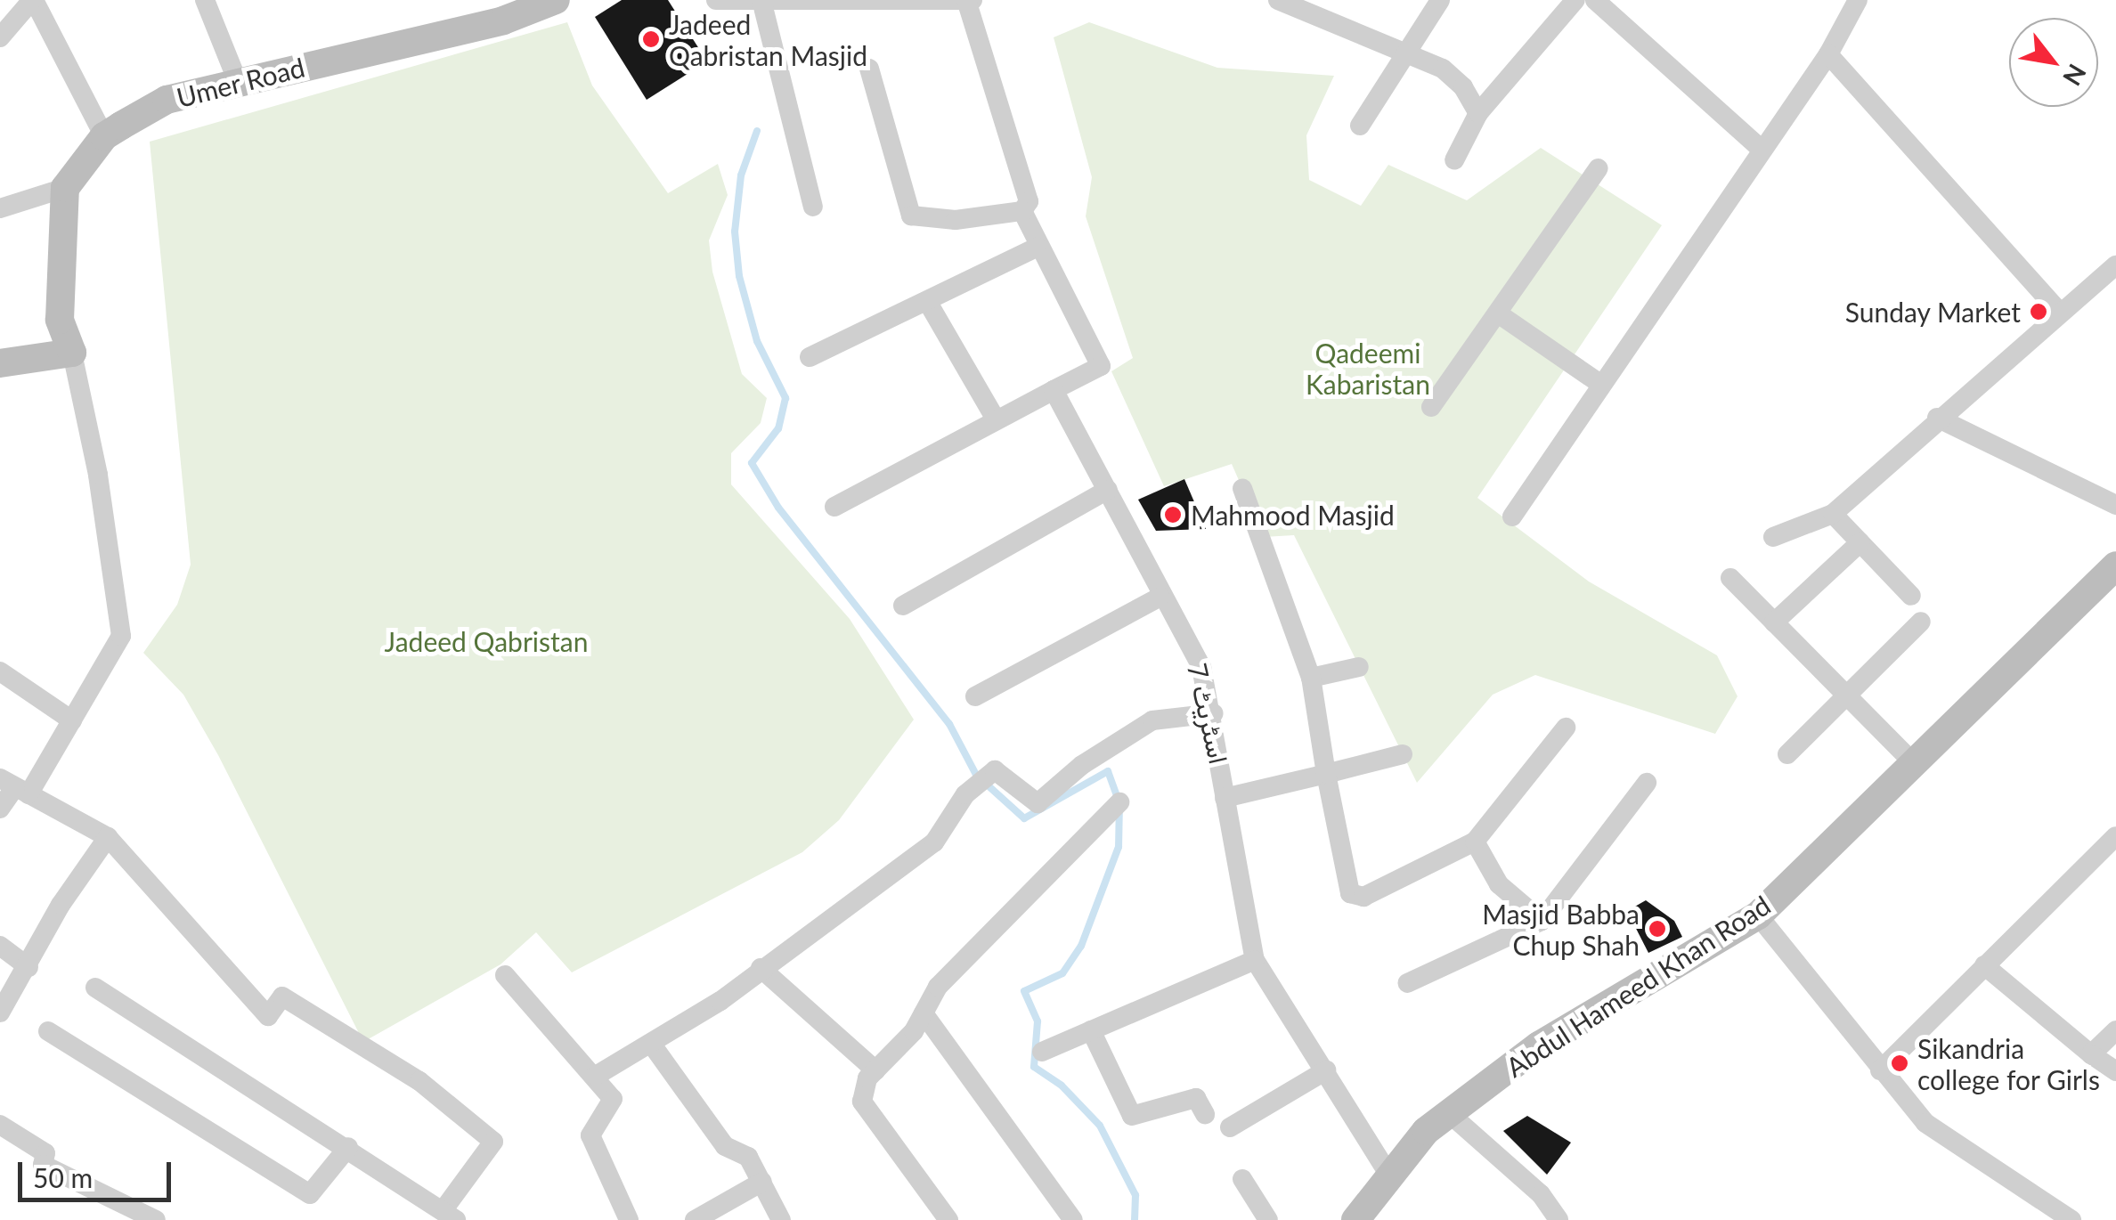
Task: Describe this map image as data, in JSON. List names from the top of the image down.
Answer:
{
  "streets": {
    "main road": ["Umer Road", "Abdul Hameed Khan Road"],
    "street": ["اسٹریٹ 7"]
  },
  "crossings": [
    ["اسٹریٹ 7", "Abdul Hameed Khan Road"]
  ],
  "parks": ["Qadeemi Kabaristan", "Jadeed Qabristan"],
  "places": [
    "Jadeed Qabristan Masjid",
    "Sunday Market",
    "Mahmood Masjid",
    "Masjid Babba Chup Shah",
    "Sikandria college for Girls"
  ],
  "scale_bar": "50 m",
  "north": "bottom right"
}
